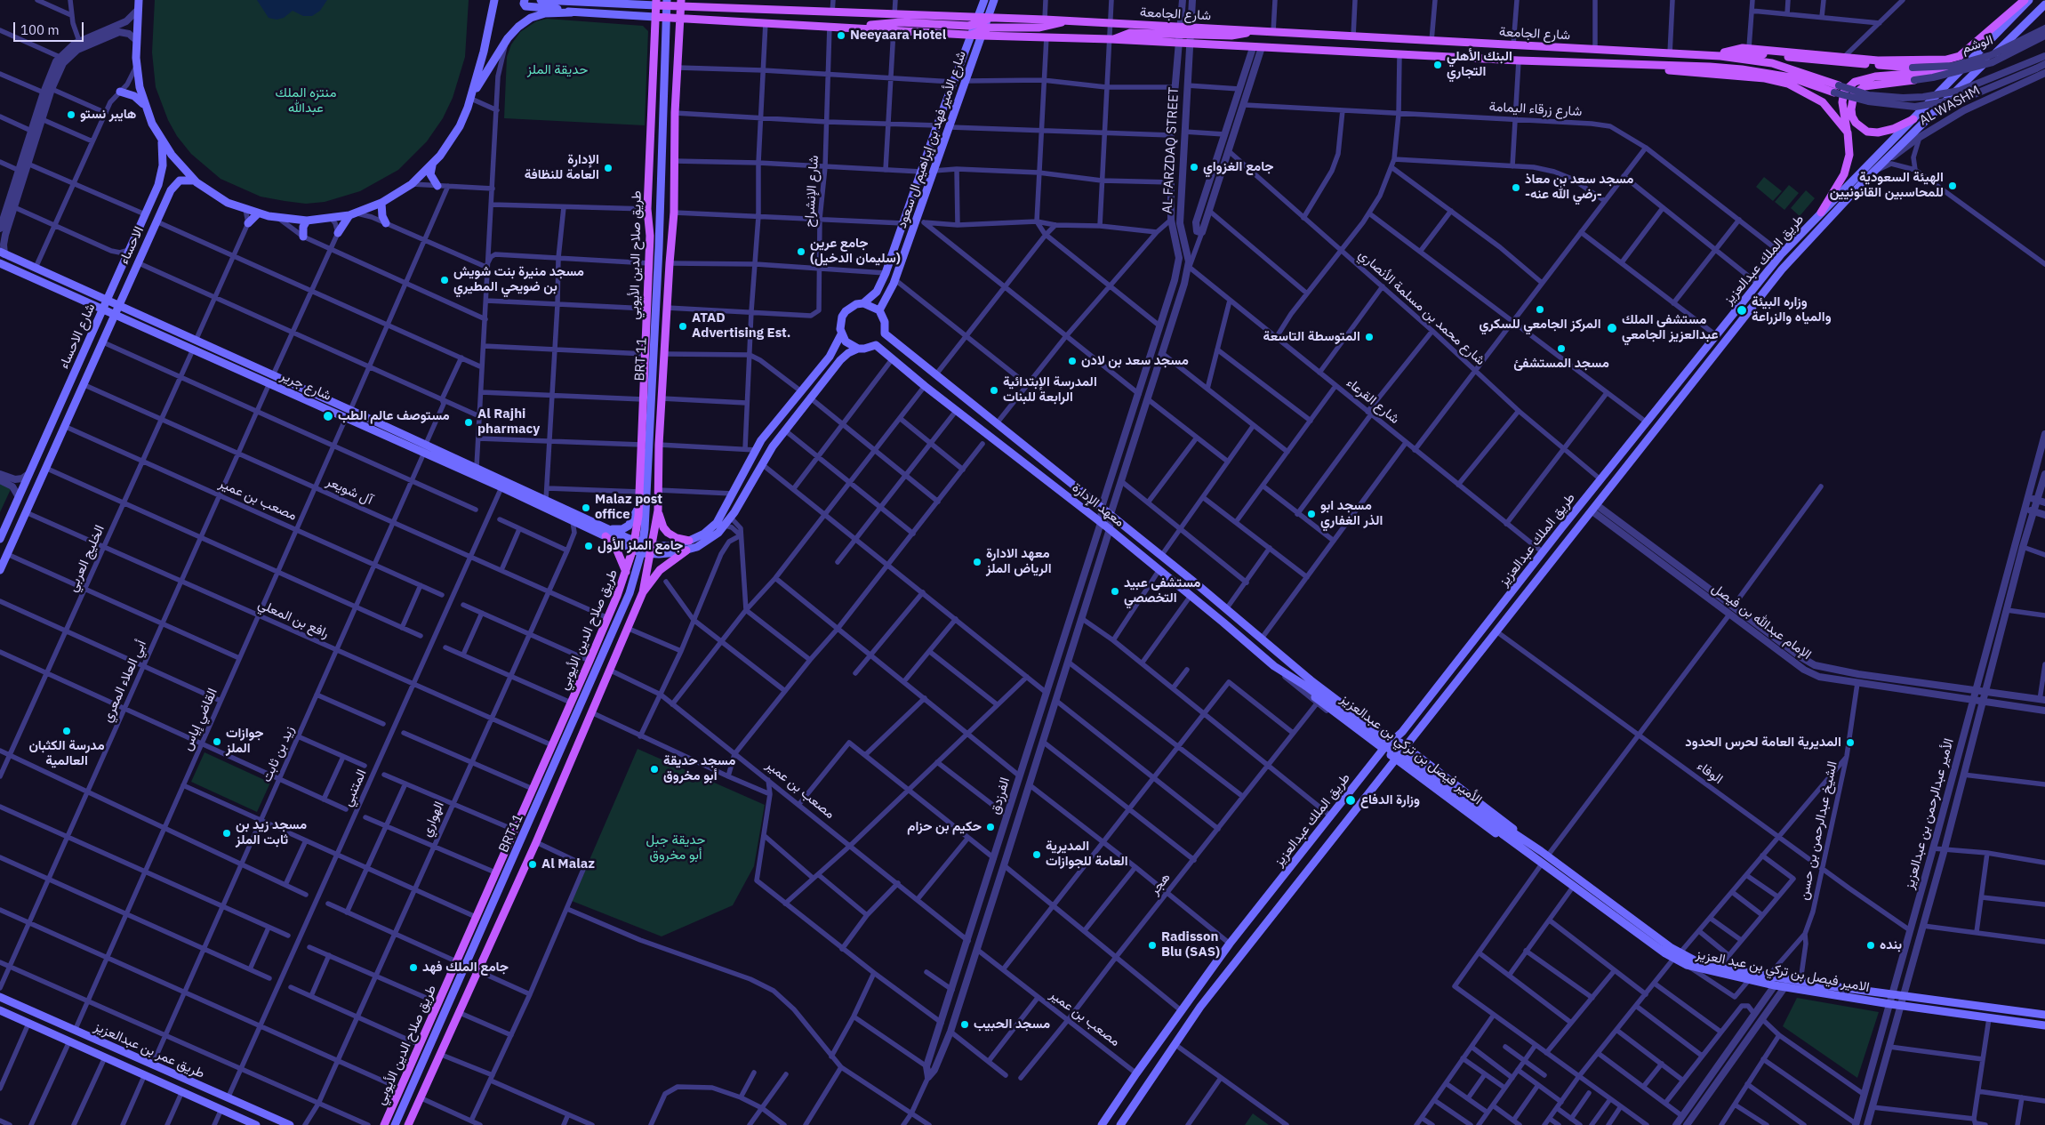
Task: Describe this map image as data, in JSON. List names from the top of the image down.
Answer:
{
  "streets": {
    "main road": [
      "شارع الجامعة",
      "شارع الأمير فهد بن إبراهيم ال سعود",
      "الاحساء",
      "طريق صلاح الدين الأيوبي",
      "طريق الملك عبدالعزيز",
      "شارع الاحساء",
      "BRT 11",
      "شارع جرير",
      "معهد الإدارة",
      "BRT11",
      "الامير فيصل بن تركي بن عبد العزيز",
      "طريق عمر بن عبدالعزيز"
    ],
    "street": [
      "الوشم",
      "AL WASHM",
      "شارع زرقاء اليمامة",
      "AL FARZDAQ STREET",
      "شارع الإنشراح",
      "شارع محمد بن مسلمة الأنصاري",
      "شارع القرعاء",
      "آل شويعر",
      "مصعب بن عمير",
      "الخليج العربي",
      "رافع بن المعلي",
      "الإمام عبدالله بن فيصل",
      "أبي العلاء المعري",
      "القاضي إياس",
      "زيد بن ثابت",
      "الوفاء",
      "المتنبي",
      "الفرزدق",
      "الأمير عبدالرحمن بن عبدالعزيز",
      "الهواري",
      "الشيخ عبدالرحمن بن حسن",
      "هجر"
    ]
  },
  "crossings": [
    ["شارع الجامعة", "شارع الأمير فهد بن إبراهيم ال سعود"],
    ["شارع الجامعة", "AL FARZDAQ STREET"],
    ["شارع الجامعة", "شارع الإنشراح"],
    ["شارع الجامعة", "طريق صلاح الدين الأيوبي"],
    ["شارع الجامعة", "BRT 11"],
    ["AL WASHM", "طريق الملك عبدالعزيز"],
    ["شارع زرقاء اليمامة", "طريق الملك عبدالعزيز"],
    ["شارع الأمير فهد بن إبراهيم ال سعود", "معهد الإدارة"],
    ["AL FARZDAQ STREET", "معهد الإدارة"],
    ["AL FARZDAQ STREET", "الفرزدق"],
    ["الاحساء", "شارع الاحساء"],
    ["الاحساء", "شارع جرير"],
    ["طريق صلاح الدين الأيوبي", "شارع جرير"],
    ["طريق صلاح الدين الأيوبي", "آل شويعر"],
    ["طريق صلاح الدين الأيوبي", "رافع بن المعلي"],
    ["طريق صلاح الدين الأيوبي", "BRT11"],
    ["طريق الملك عبدالعزيز", "شارع محمد بن مسلمة الأنصاري"],
    ["طريق الملك عبدالعزيز", "شارع القرعاء"],
    ["طريق الملك عبدالعزيز", "مصعب بن عمير"],
    ["طريق الملك عبدالعزيز", "الإمام عبدالله بن فيصل"],
    ["طريق الملك عبدالعزيز", "الوفاء"],
    ["شارع الاحساء", "شارع جرير"],
    ["شارع الاحساء", "آل شويعر"],
    ["شارع الاحساء", "مصعب بن عمير"],
    ["شارع الاحساء", "رافع بن المعلي"],
    ["BRT 11", "BRT11"],
    ["شارع جرير", "الخليج العربي"],
    ["شارع جرير", "أبي العلاء المعري"],
    ["شارع جرير", "القاضي إياس"],
    ["شارع جرير", "زيد بن ثابت"],
    ["شارع جرير", "المتنبي"],
    ["شارع جرير", "الهواري"],
    ["شارع جرير", "BRT11"],
    ["آل شويعر", "الخليج العربي"],
    ["آل شويعر", "أبي العلاء المعري"],
    ["آل شويعر", "القاضي إياس"],
    ["آل شويعر", "زيد بن ثابت"],
    ["آل شويعر", "المتنبي"],
    ["آل شويعر", "الهواري"],
    ["مصعب بن عمير", "الخليج العربي"],
    ["مصعب بن عمير", "أبي العلاء المعري"],
    ["مصعب بن عمير", "القاضي إياس"],
    ["مصعب بن عمير", "زيد بن ثابت"],
    ["مصعب بن عمير", "الفرزدق"],
    ["مصعب بن عمير", "هجر"],
    ["معهد الإدارة", "الفرزدق"],
    ["الخليج العربي", "رافع بن المعلي"],
    ["رافع بن المعلي", "أبي العلاء المعري"],
    ["رافع بن المعلي", "القاضي إياس"],
    ["رافع بن المعلي", "زيد بن ثابت"],
    ["رافع بن المعلي", "المتنبي"],
    ["رافع بن المعلي", "الهواري"],
    ["الإمام عبدالله بن فيصل", "الأمير عبدالرحمن بن عبدالعزيز"],
    ["الإمام عبدالله بن فيصل", "الشيخ عبدالرحمن بن حسن"],
    ["القاضي إياس", "طريق عمر بن عبدالعزيز"],
    ["زيد بن ثابت", "طريق عمر بن عبدالعزيز"],
    ["الوفاء", "الأمير عبدالرحمن بن عبدالعزيز"],
    ["الوفاء", "الشيخ عبدالرحمن بن حسن"],
    ["المتنبي", "طريق عمر بن عبدالعزيز"],
    ["الأمير عبدالرحمن بن عبدالعزيز", "الامير فيصل بن تركي بن عبد العزيز"],
    ["الشيخ عبدالرحمن بن حسن", "الامير فيصل بن تركي بن عبد العزيز"]
  ],
  "parks": ["حديقة الملز", "منتزه الملك عبدالله", "حديقة جبل أبو مخروق"],
  "places": [
    "Neeyaara Hotel",
    "البنك الأهلي التجاري",
    "هايبر نستو",
    "جامع الغزواي",
    "الإدارة العامة للنظافة",
    "الهيئة السعودية للمحاسبين القانونيين",
    "مسجد سعد بن معاذ -رضي الله عنه-",
    "جامع عرين (سليمان الدخيل)",
    "مسجد منيرة بنت شويش بن ضويحي المطيري",
    "المركز الجامعي للسكري",
    "وزاره البيئة والمياه والزراعة",
    "ATAD Advertising Est.",
    "مستشفى الملك عبدالعزيز الجامعي",
    "المتوسطة التاسعة",
    "مسجد المستشفئ",
    "مسجد سعد بن لادن",
    "المدرسة الإبتدائية الرابعة للبنات",
    "مستوصف عالم الطب",
    "Al Rajhi pharmacy",
    "Malaz post office",
    "مسجد ابو الذر الغفاري",
    "جامع الملز الأول",
    "معهد الادارة الرياض الملز",
    "مستشفى عبيد التخصصي",
    "مدرسة الكثبان العالمية",
    "جوازات الملز",
    "المديرية العامة لحرس الحدود",
    "مسجد حديقة أبو مخروق",
    "وزارة الدفاع",
    "حكيم بن حزام",
    "مسجد زيد بن ثابت الملز",
    "المديرية العامة للجوازات",
    "Al Malaz",
    "Radisson Blu (SAS)",
    "بنده",
    "جامع الملك فهد",
    "مسجد الحبيب"
  ],
  "scale_bar": "100 m"
}
